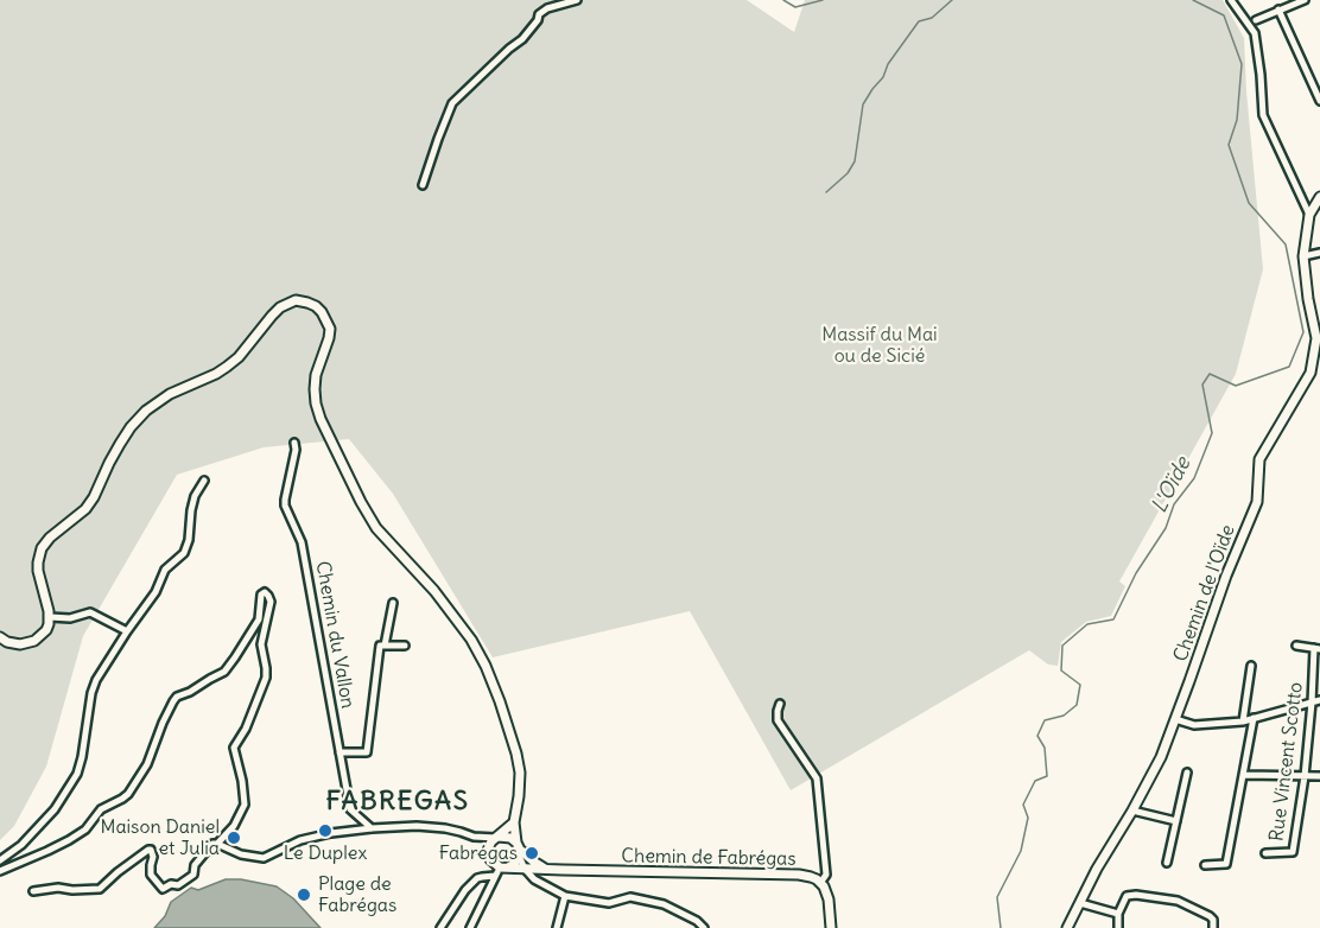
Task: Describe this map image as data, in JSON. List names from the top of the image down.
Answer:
{
  "streets": {
    "street": [
      "Chemin de l'Oïde",
      "Chemin du Vallon",
      "Rue Vincent Scotto",
      "Chemin de Fabrégas"
    ]
  },
  "districts": ["FABREGAS"],
  "water": ["L'Oïde"],
  "parks": ["Massif du Mai ou de Sicié"],
  "places": [
    "Le Duplex",
    "Maison Daniel et Julia",
    "Fabrégas",
    "Plage de Fabrégas"
  ]
}
